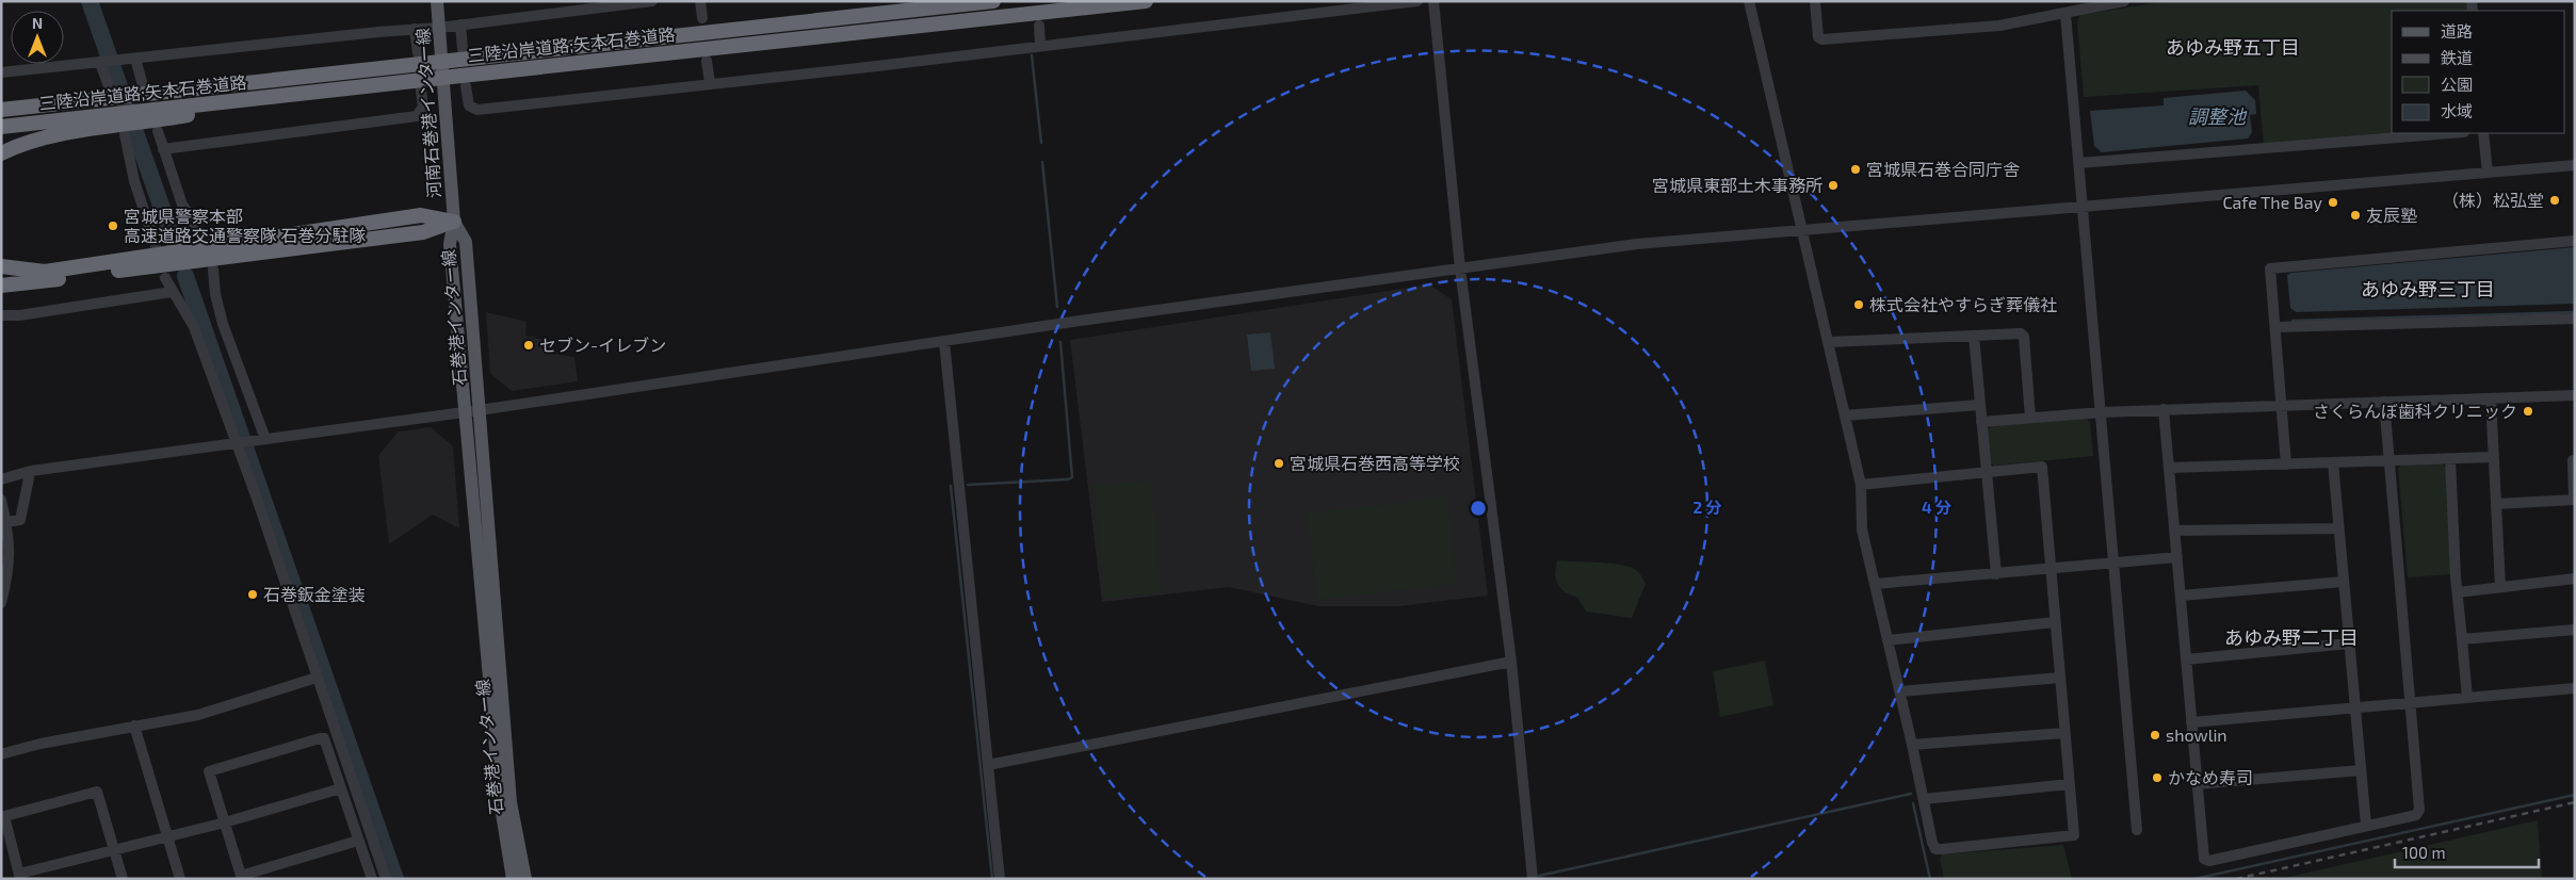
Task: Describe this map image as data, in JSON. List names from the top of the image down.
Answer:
{
  "streets": {
    "highway": ["三陸沿岸道路;矢本石巻道路"],
    "main road": ["河南石巻港インター線", "石巻港インター線"]
  },
  "crossings": [
    ["河南石巻港インター線", "石巻港インター線"]
  ],
  "districts": ["あゆみ野五丁目", "あゆみ野三丁目", "あゆみ野二丁目"],
  "water": ["調整池"],
  "places": [
    "宮城県石巻合同庁舎",
    "宮城県東部土木事務所",
    "（株）松弘堂",
    "Cafe The Bay",
    "友辰塾",
    "宮城県警察本部 高速道路交通警察隊 石巻分駐隊",
    "株式会社やすらぎ葬儀社",
    "セブン-イレブン",
    "さくらんぼ歯科クリニック",
    "宮城県石巻西高等学校",
    "石巻鈑金塗装",
    "showlin",
    "かなめ寿司"
  ],
  "legend": [
    "道路",
    "鉄道",
    "公園",
    "水域"
  ],
  "scale_bar": "100 m",
  "north": "top",
  "rings": ["2 分", "4 分"]
}
